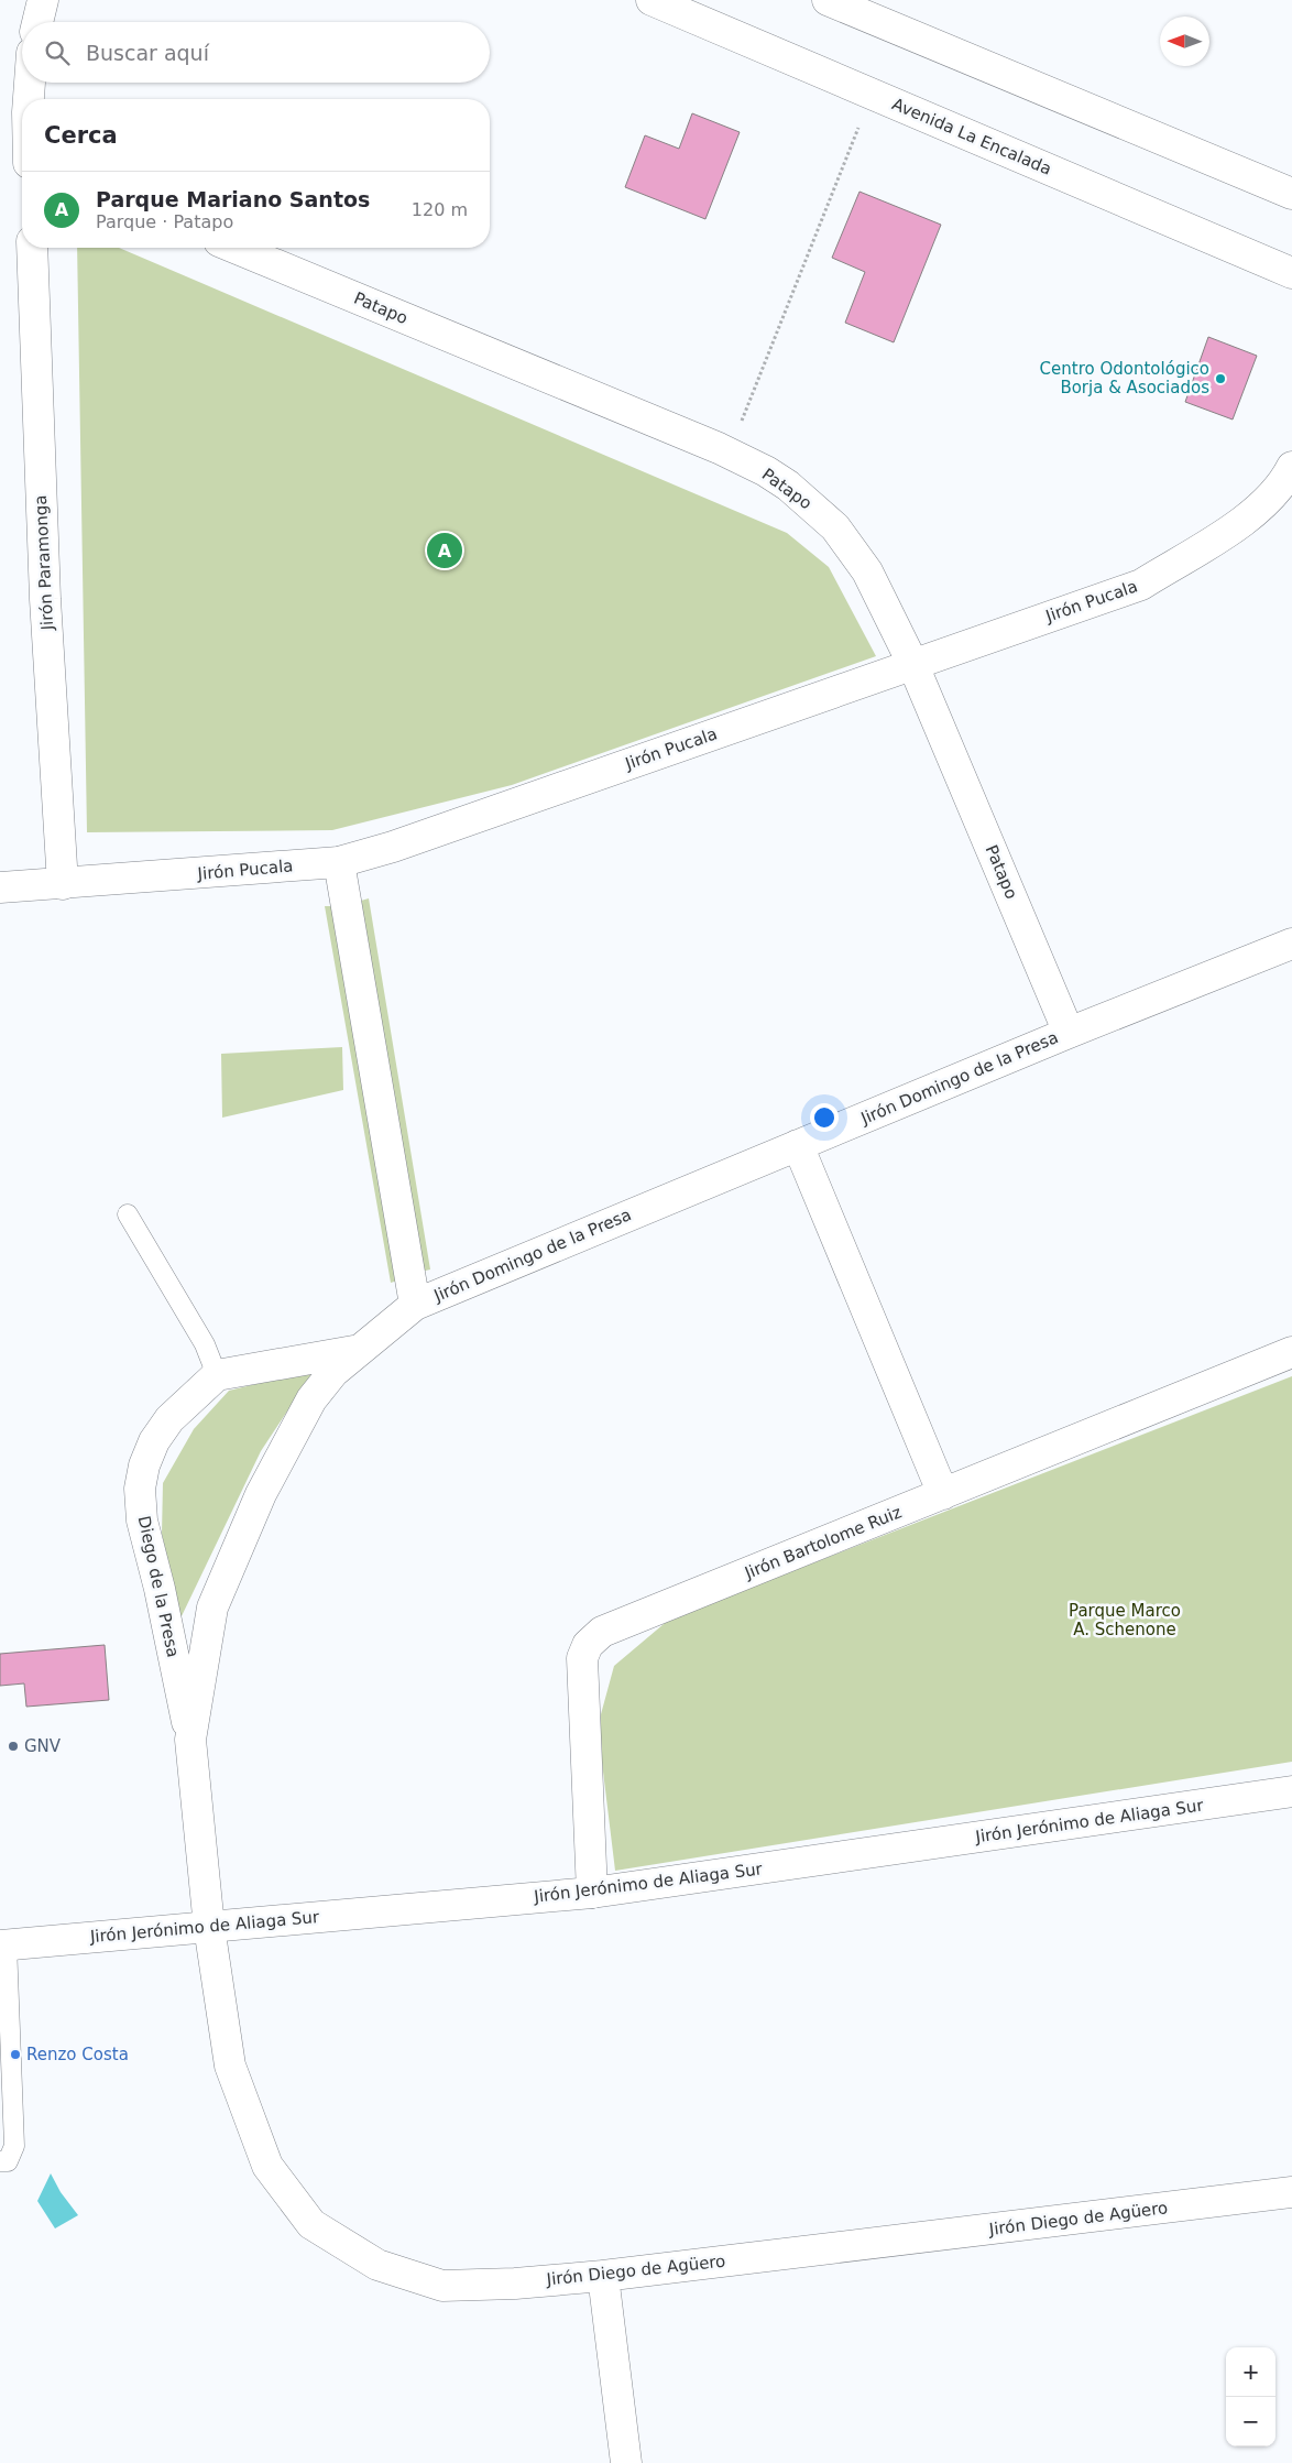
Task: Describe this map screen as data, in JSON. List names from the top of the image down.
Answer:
{
  "streets": {
    "street": [
      "Avenida La Encalada",
      "Patapo",
      "Jirón Paramonga",
      "Jirón Pucala",
      "Jirón Domingo de la Presa",
      "Jirón Bartolome Ruiz",
      "Diego de la Presa",
      "Jirón Jerónimo de Aliaga Sur",
      "Jirón Diego de Agüero"
    ]
  },
  "crossings": [
    ["Patapo", "Jirón Pucala"],
    ["Patapo", "Jirón Domingo de la Presa"],
    ["Jirón Paramonga", "Jirón Pucala"],
    ["Jirón Domingo de la Presa", "Diego de la Presa"],
    ["Jirón Domingo de la Presa", "Jirón Jerónimo de Aliaga Sur"],
    ["Jirón Domingo de la Presa", "Jirón Diego de Agüero"],
    ["Jirón Bartolome Ruiz", "Jirón Jerónimo de Aliaga Sur"],
    ["Jirón Jerónimo de Aliaga Sur", "Jirón Diego de Agüero"]
  ],
  "parks": ["Parque Marco A. Schenone"],
  "places": ["Centro Odontológico Borja & Asociados", "GNV", "Renzo Costa"],
  "north": "left",
  "page": {
    "search": "Buscar aquí",
    "heading": "Cerca",
    "list": [
      {
        "mark": "A",
        "name": "Parque Mariano Santos",
        "note": "Parque · Patapo",
        "value": "120 m"
      }
    ],
    "pins": "A",
    "map_buttons": ["+", "−"]
  }
}
